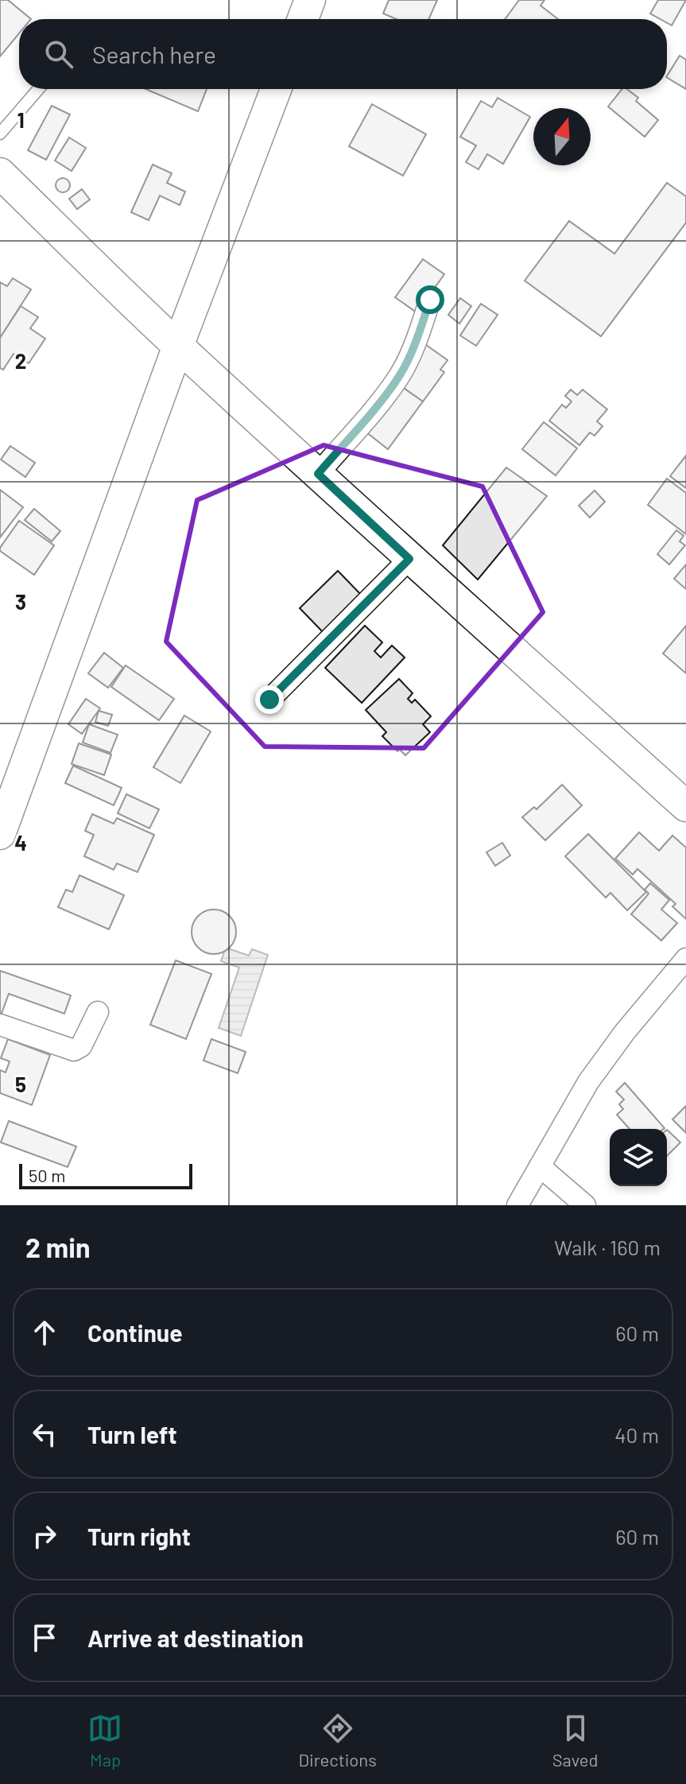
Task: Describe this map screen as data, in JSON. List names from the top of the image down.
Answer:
{
  "scale_bar": "50 m",
  "north": "top",
  "page": {
    "search": "Search here",
    "scale": "50 m",
    "heading": ["2 min", "Walk · 160 m"],
    "list": [
      ["Continue", "60 m"],
      ["Turn left", "40 m"],
      ["Turn right", "60 m"],
      "Arrive at destination"
    ],
    "nav": ["Map", "Directions", "Saved"]
  },
  "grid": {
    "rows": [
      "1",
      "2",
      "3",
      "4",
      "5"
    ]
  }
}
